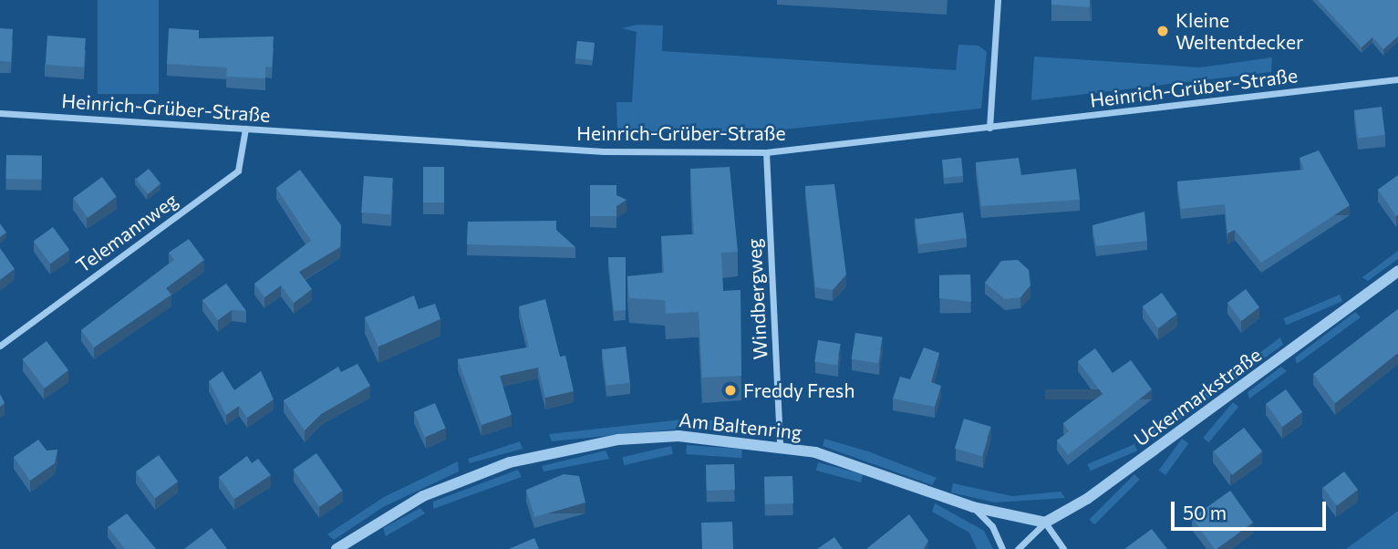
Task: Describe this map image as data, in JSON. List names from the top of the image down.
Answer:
{
  "streets": {
    "street": [
      "Heinrich-Grüber-Straße",
      "Telemannweg",
      "Windbergweg",
      "Uckermarkstraße",
      "Am Baltenring"
    ]
  },
  "crossings": [
    ["Heinrich-Grüber-Straße", "Telemannweg"],
    ["Heinrich-Grüber-Straße", "Windbergweg"],
    ["Windbergweg", "Am Baltenring"],
    ["Uckermarkstraße", "Am Baltenring"]
  ],
  "places": ["Kleine Weltentdecker", "Freddy Fresh"],
  "scale_bar": "50 m"
}
